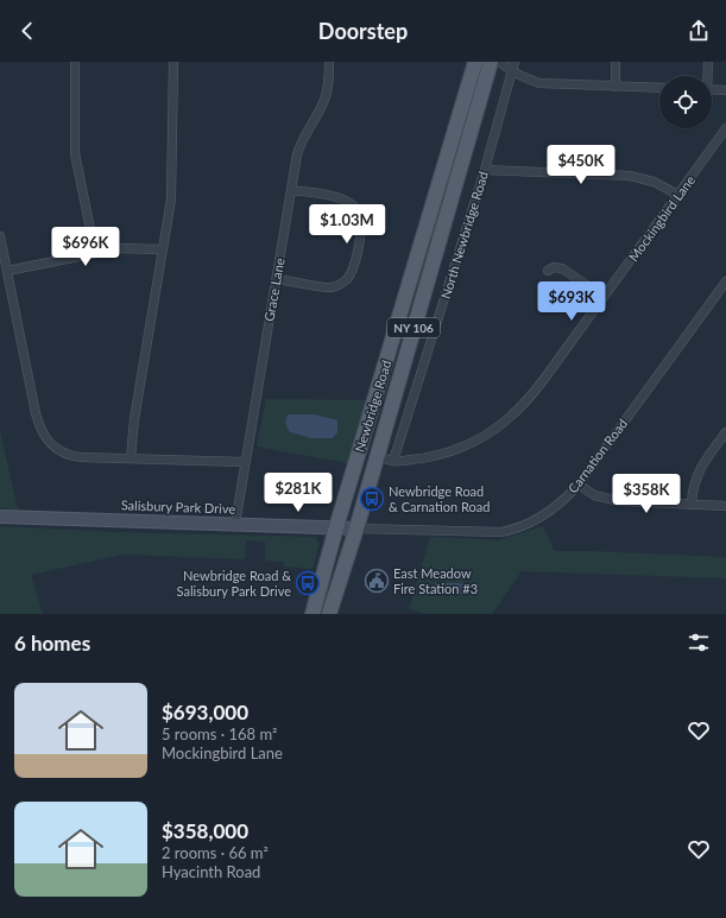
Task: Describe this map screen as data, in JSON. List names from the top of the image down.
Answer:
{
  "streets": {
    "main road": ["NY 106", "Newbridge Road", "Salisbury Park Drive"],
    "street": [
      "Mockingbird Lane",
      "North Newbridge Road",
      "Grace Lane",
      "Carnation Road"
    ]
  },
  "crossings": [
    ["Mockingbird Lane", "North Newbridge Road"],
    ["Mockingbird Lane", "Newbridge Road"],
    ["Grace Lane", "Salisbury Park Drive"],
    ["Newbridge Road", "Carnation Road"],
    ["Newbridge Road", "Salisbury Park Drive"],
    ["Carnation Road", "Salisbury Park Drive"]
  ],
  "places": {
    "bus stop": ["Newbridge Road & Carnation Road", "Newbridge Road & Salisbury Park Drive"],
    "public building": ["East Meadow Fire Station #3"]
  },
  "page": {
    "header": "Doorstep",
    "price": [
      "$450K",
      "$1.03M",
      "$696K",
      "$693K",
      "$281K",
      "$358K"
    ],
    "heading": "6 homes",
    "list": [
      {
        "name": "$693,000",
        "note": "5 rooms · 168 m² · Mockingbird Lane"
      },
      {
        "name": "$358,000",
        "note": "2 rooms · 66 m² · Hyacinth Road"
      }
    ]
  }
}
